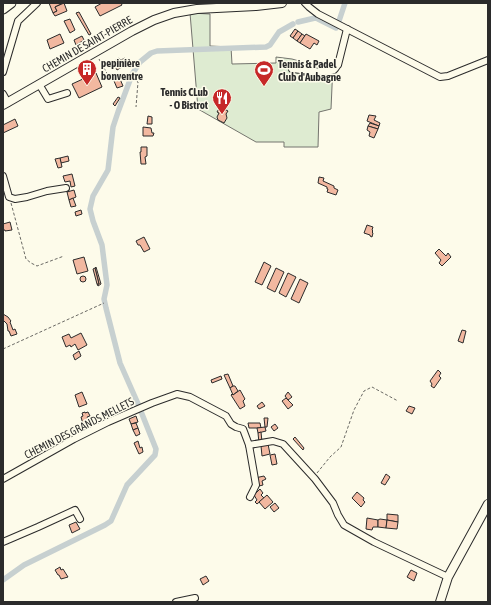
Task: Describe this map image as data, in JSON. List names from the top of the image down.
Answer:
{
  "streets": {
    "main road": ["CHEMIN DE SAINT-PIERRE"],
    "street": ["CHEMIN DES GRANDS MELLETS"]
  },
  "places": {
    "building": ["pepinière bonventre"],
    "sports": ["Tennis & Padel Club d'Aubagne"],
    "restaurant": ["Tennis CLub - O Bistrot"]
  }
}
